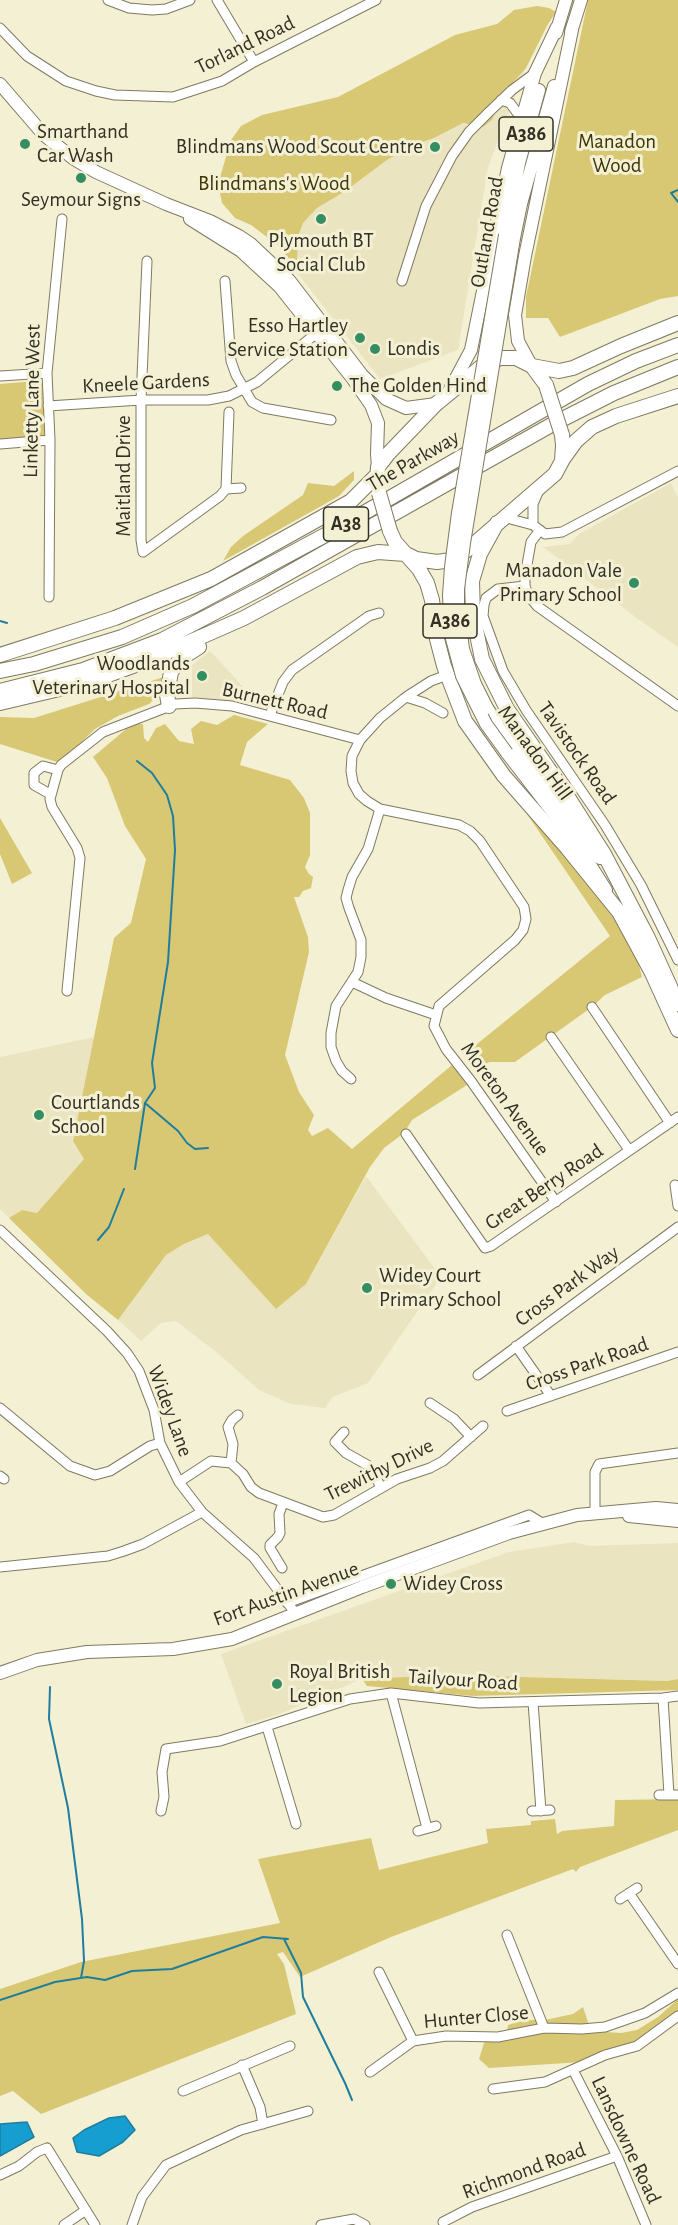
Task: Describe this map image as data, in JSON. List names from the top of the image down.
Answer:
{
  "streets": {
    "highway": [
      "A386",
      "The Parkway",
      "A38",
      "Manadon Hill"
    ],
    "main road": ["Outland Road", "Fort Austin Avenue"],
    "street": [
      "Torland Road",
      "Kneele Gardens",
      "Linketty Lane West",
      "Maitland Drive",
      "Burnett Road",
      "Tavistock Road",
      "Moreton Avenue",
      "Great Berry Road",
      "Cross Park Way",
      "Cross Park Road",
      "Widey Lane",
      "Trewithy Drive",
      "Tailyour Road",
      "Hunter Close",
      "Lansdowne Road",
      "Richmond Road"
    ]
  },
  "crossings": [
    ["Outland Road", "Manadon Hill"],
    ["Kneele Gardens", "Linketty Lane West"],
    ["Kneele Gardens", "Maitland Drive"],
    ["Moreton Avenue", "Great Berry Road"],
    ["Widey Lane", "Fort Austin Avenue"],
    ["Lansdowne Road", "Richmond Road"]
  ],
  "parks": ["Manadon Wood", "Blindmans's Wood"],
  "places": [
    "Smarthand Car Wash",
    "Blindmans Wood Scout Centre",
    "Seymour Signs",
    "Plymouth BT Social Club",
    "Esso Hartley Service Station",
    "Londis",
    "The Golden Hind",
    "Manadon Vale Primary School",
    "Woodlands Veterinary Hospital",
    "Courtlands School",
    "Widey Court Primary School",
    "Widey Cross",
    "Royal British Legion"
  ]
}
